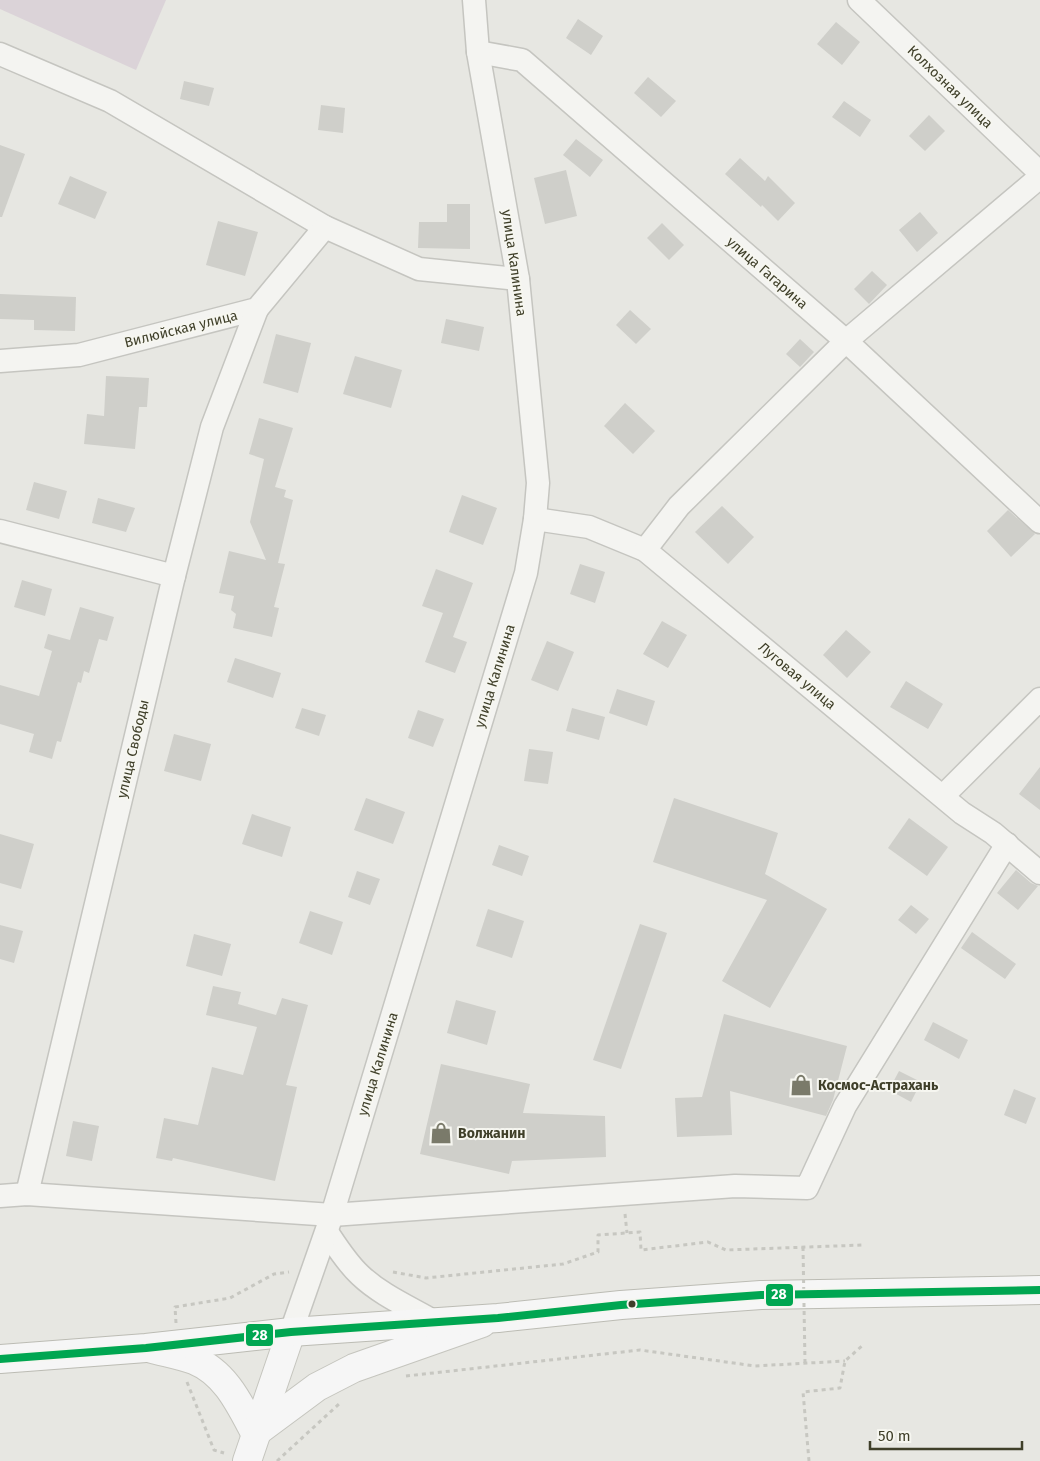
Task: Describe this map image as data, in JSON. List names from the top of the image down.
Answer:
{
  "streets": {
    "street": [
      "Колхозная улица",
      "улица Калинина",
      "улица Гагарина",
      "Вилюйская улица",
      "Луговая улица",
      "улица Свободы"
    ]
  },
  "crossings": [
    ["улица Калинина", "улица Гагарина"],
    ["улица Калинина", "Луговая улица"],
    ["Вилюйская улица", "улица Свободы"]
  ],
  "places": {
    "shop": ["Космос-Астрахань", "Волжанин"]
  },
  "lines": ["transit line 28"],
  "scale_bar": "50 m"
}
